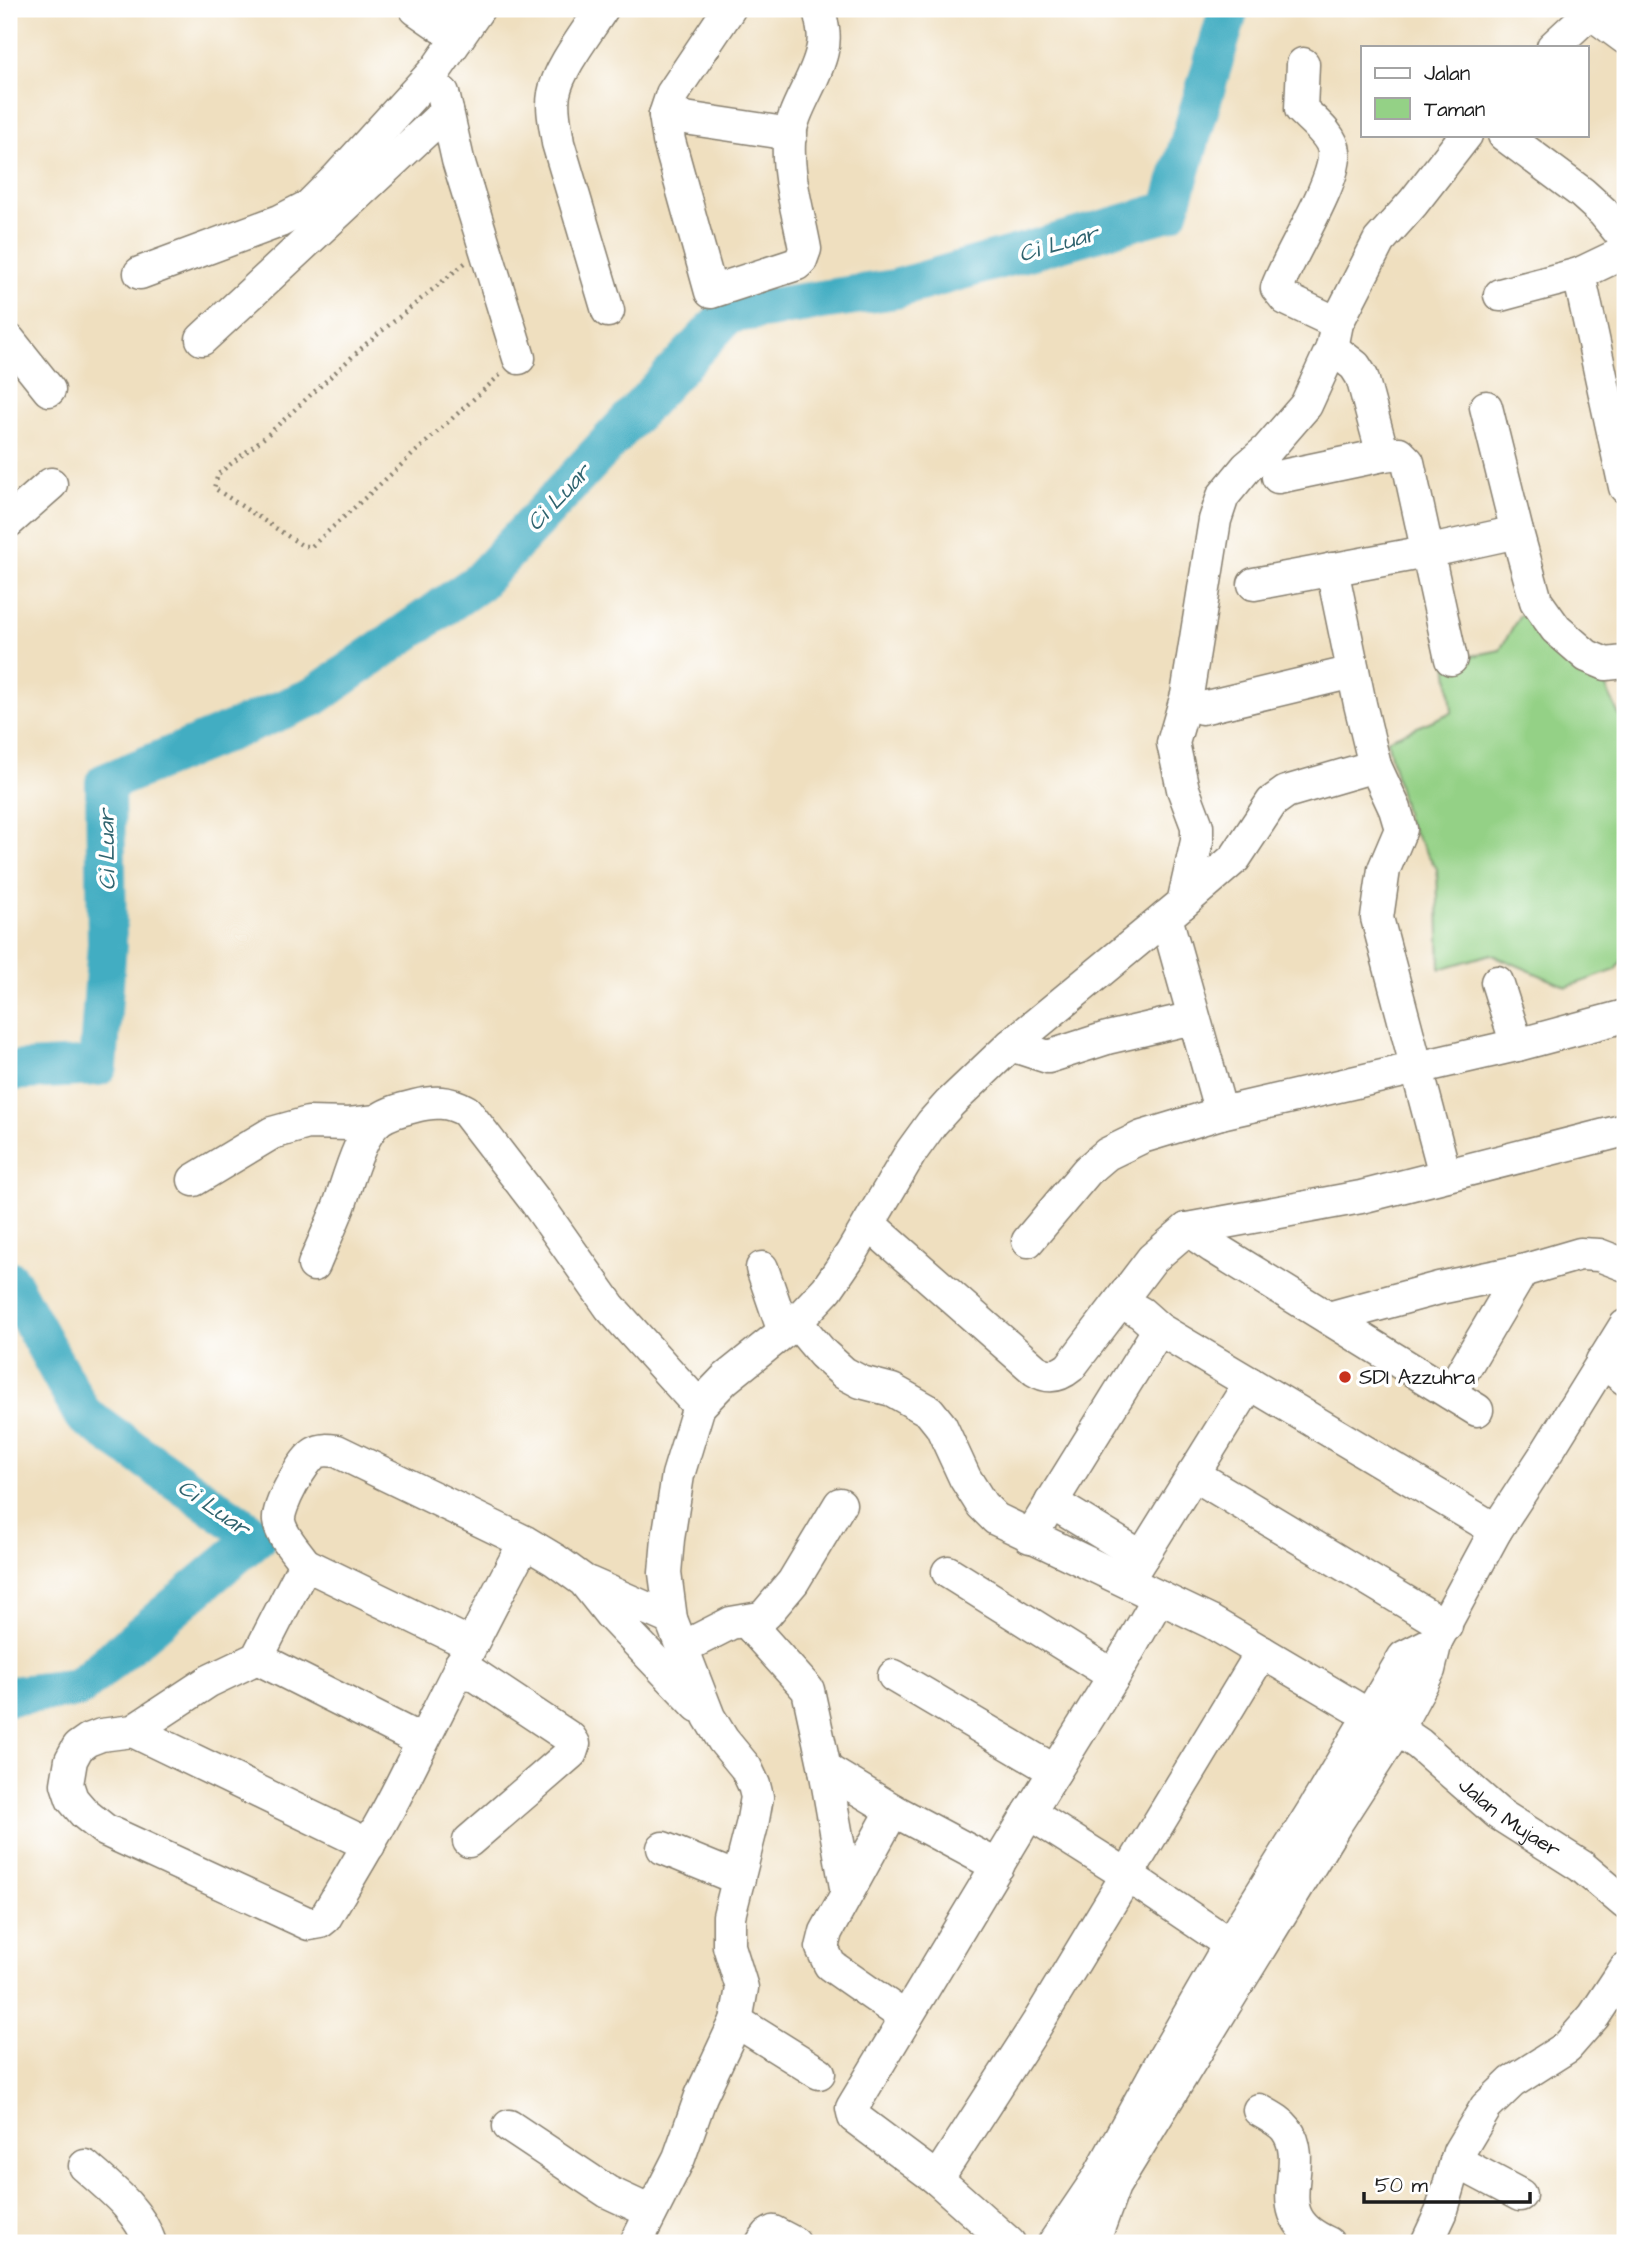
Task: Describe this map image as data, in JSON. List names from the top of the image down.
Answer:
{
  "streets": {
    "street": ["Jalan Mujaer"]
  },
  "water": ["Ci Luar"],
  "places": ["SDI Azzuhra"],
  "legend": ["Jalan", "Taman"],
  "scale_bar": "50 m"
}
